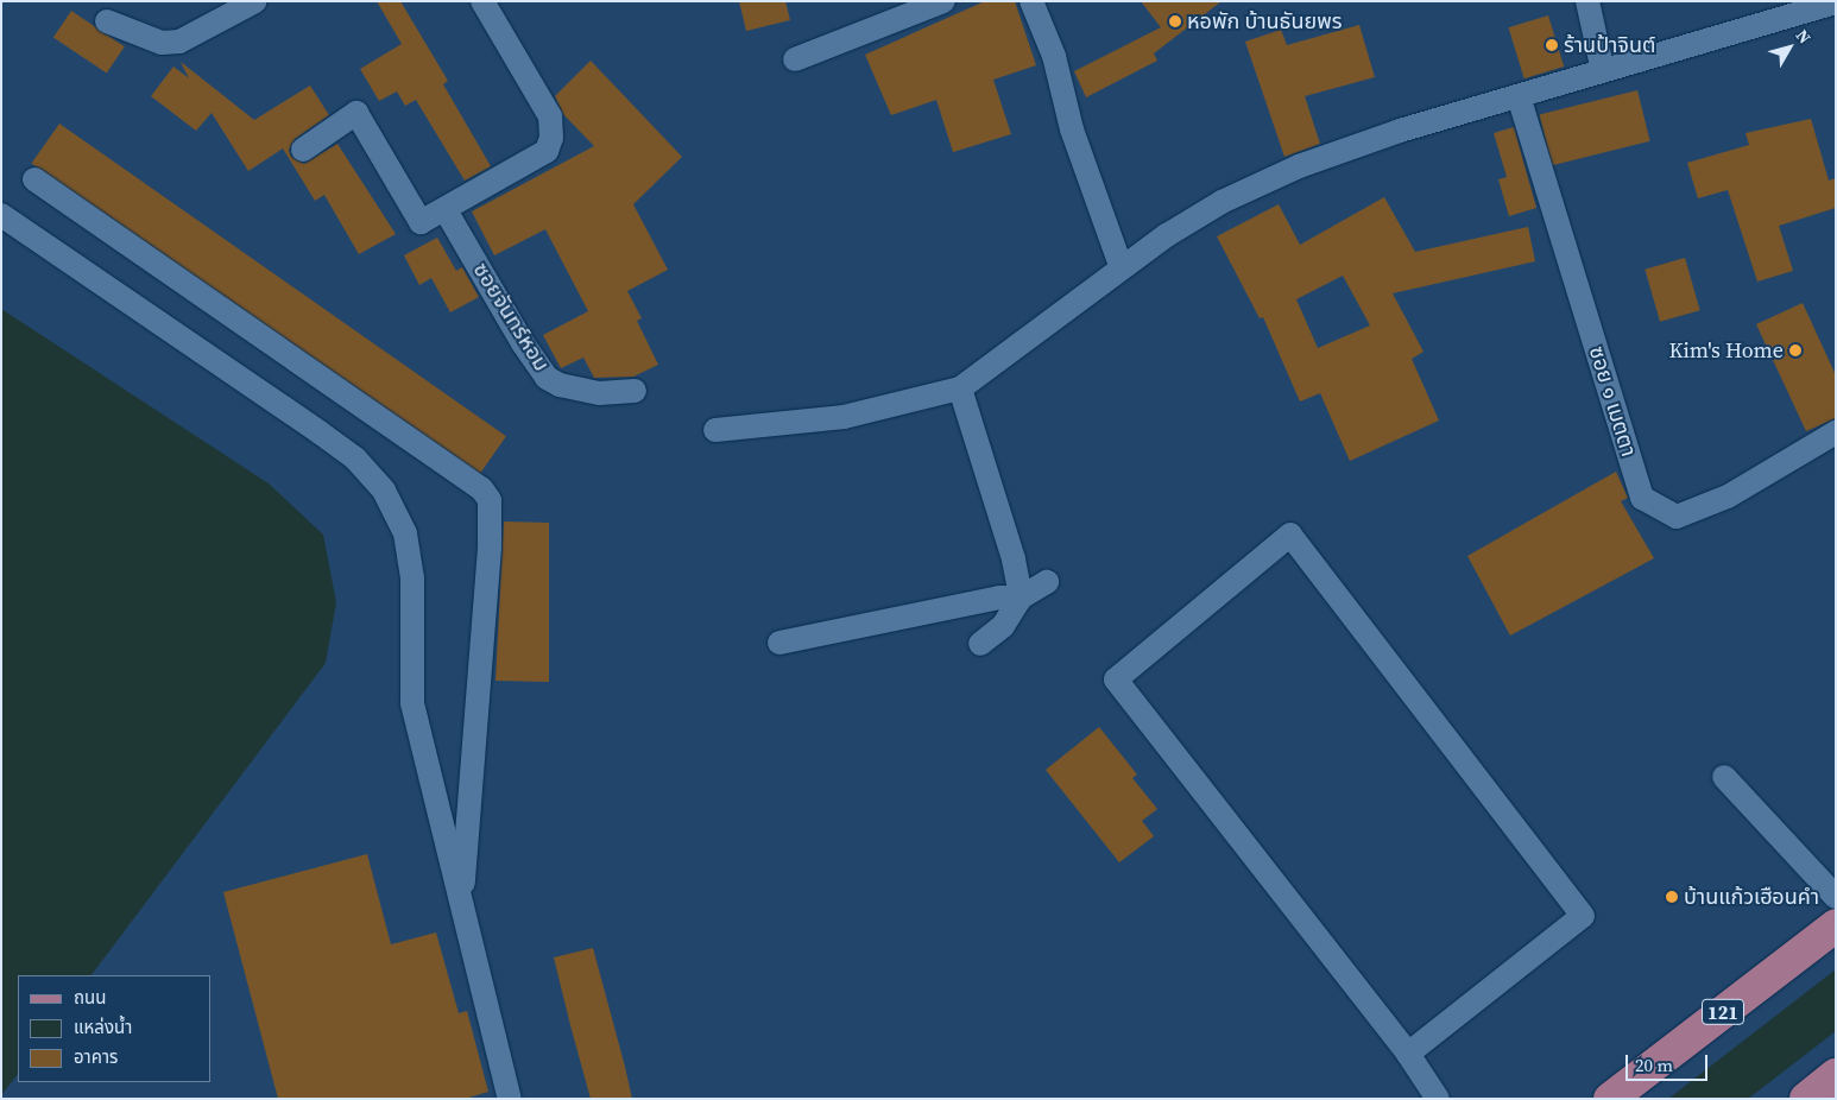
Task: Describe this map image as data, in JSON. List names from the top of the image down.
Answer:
{
  "streets": {
    "main road": ["121"],
    "street": ["ซอยจันทร์หอม", "ซอย ๑ เมตตา"]
  },
  "places": [
    "หอพัก บ้านธันยพร",
    "ร้านป้าจินต์",
    "Kim's Home",
    "บ้านแก้วเฮือนคำ"
  ],
  "legend": ["ถนน", "แหล่งน้ำ", "อาคาร"],
  "scale_bar": "20 m",
  "north": "top right"
}
